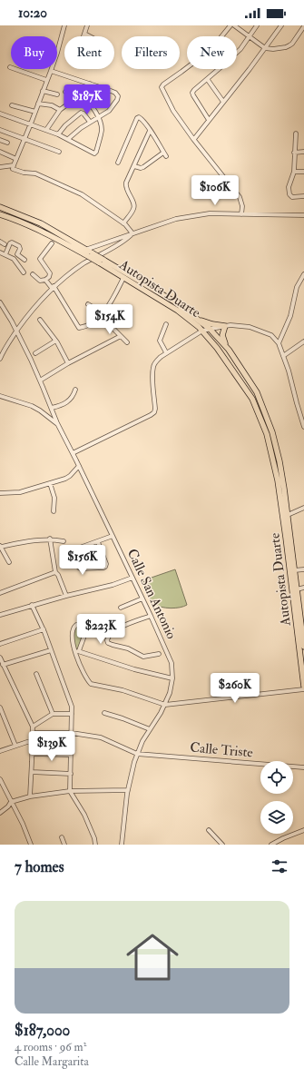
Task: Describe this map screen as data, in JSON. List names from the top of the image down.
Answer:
{
  "streets": {
    "highway": ["Autopista Duarte"],
    "street": ["Calle San Antonio", "Calle Triste"]
  },
  "crossings": [
    ["Calle San Antonio", "Calle Triste"]
  ],
  "page": {
    "status": "10:20",
    "chip": [
      "Buy",
      "Rent",
      "Filters",
      "New"
    ],
    "price": [
      "$187K",
      "$106K",
      "$154K",
      "$156K",
      "$223K",
      "$260K",
      "$139K"
    ],
    "heading": "7 homes",
    "list": [
      {
        "name": "$187,000",
        "note": "4 rooms · 96 m² · Calle Margarita"
      }
    ]
  }
}
